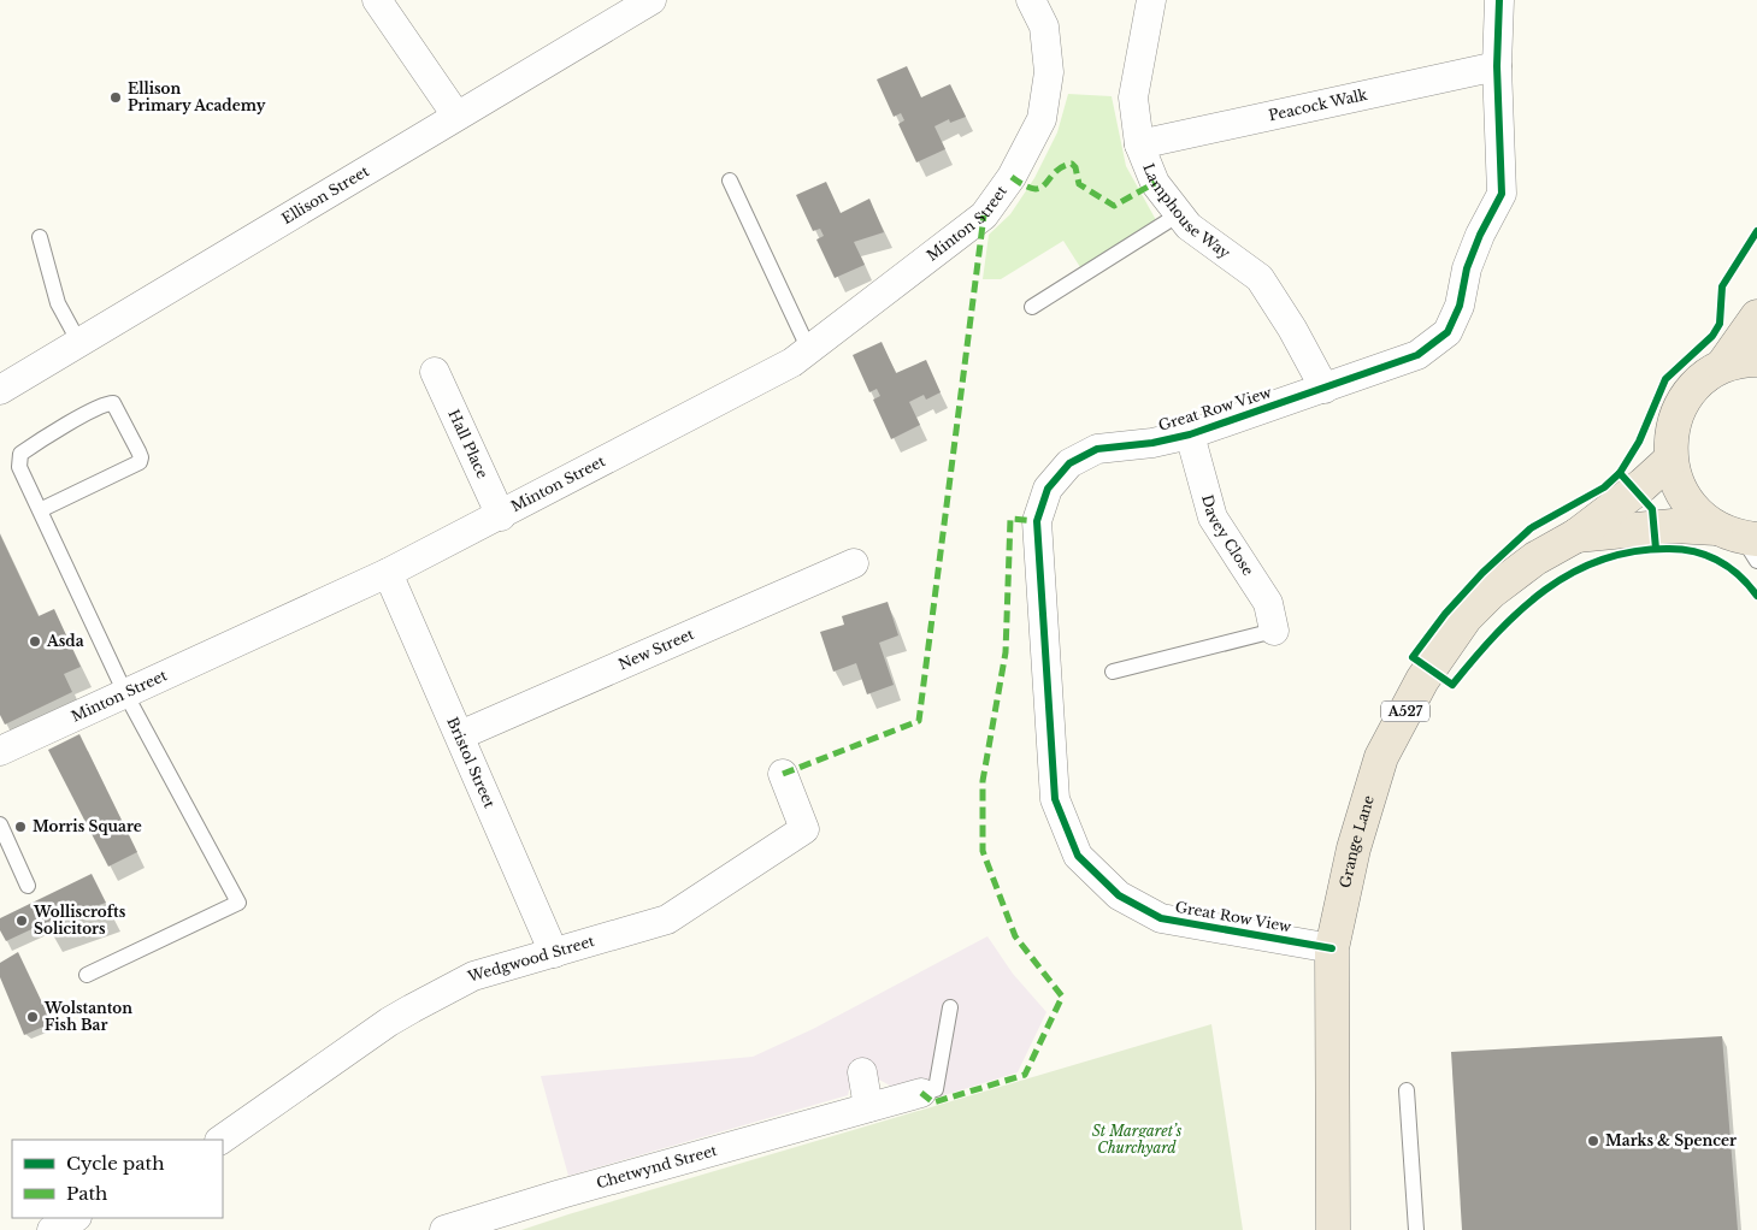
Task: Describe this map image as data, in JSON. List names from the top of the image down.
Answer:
{
  "streets": {
    "highway": ["A527", "Grange Lane"],
    "street": [
      "Peacock Walk",
      "Ellison Street",
      "Lamphouse Way",
      "Minton Street",
      "Great Row View",
      "Hall Place",
      "Davey Close",
      "New Street",
      "Bristol Street",
      "Wedgwood Street",
      "Chetwynd Street"
    ]
  },
  "crossings": [
    ["Peacock Walk", "Lamphouse Way"],
    ["Peacock Walk", "Great Row View"],
    ["Lamphouse Way", "Great Row View"],
    ["Minton Street", "Hall Place"],
    ["Minton Street", "Bristol Street"],
    ["Great Row View", "Davey Close"],
    ["Great Row View", "Grange Lane"],
    ["New Street", "Bristol Street"],
    ["Bristol Street", "Wedgwood Street"]
  ],
  "parks": ["St Margaret’s Churchyard"],
  "places": [
    "Ellison Primary Academy",
    "Asda",
    "Morris Square",
    "Wolliscrofts Solicitors",
    "Wolstanton Fish Bar",
    "Marks & Spencer"
  ],
  "legend": ["Cycle path", "Path"]
}
